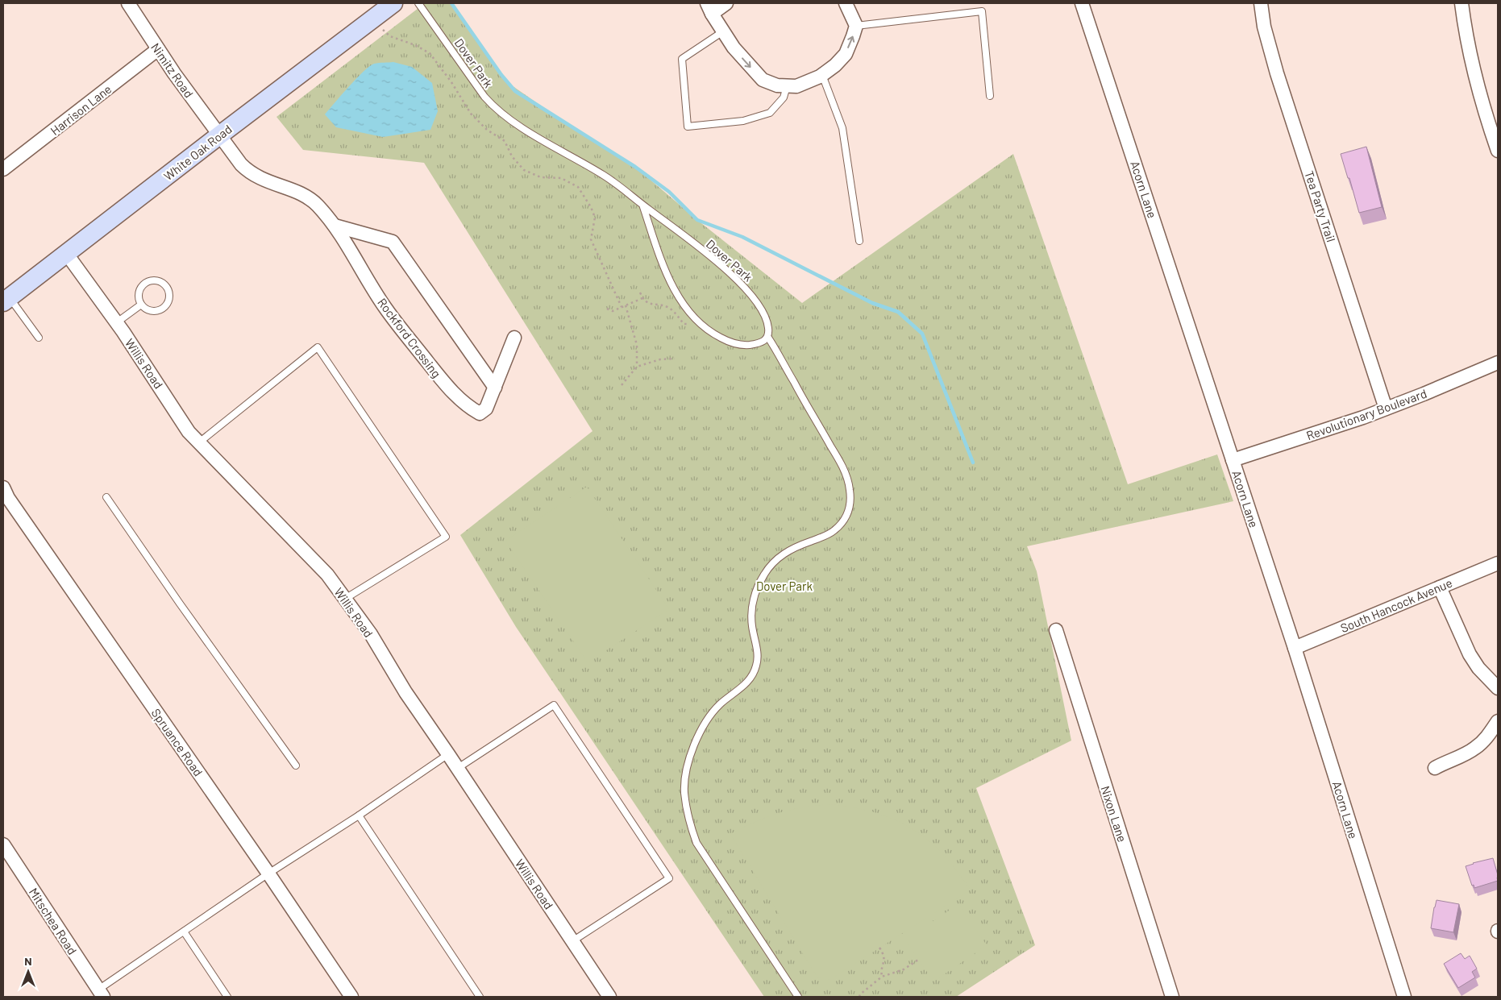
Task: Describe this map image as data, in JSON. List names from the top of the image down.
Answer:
{
  "streets": {
    "street": [
      "Nimitz Road",
      "Harrison Lane",
      "White Oak Road",
      "Acorn Lane",
      "Tea Party Trail",
      "Rockford Crossing",
      "Willis Road",
      "Revolutionary Boulevard",
      "South Hancock Avenue",
      "Spruance Road",
      "Nixon Lane",
      "Mitschea Road"
    ],
    "lane": ["Dover Park"]
  },
  "crossings": [
    ["Nimitz Road", "Harrison Lane"],
    ["Nimitz Road", "White Oak Road"],
    ["Nimitz Road", "Rockford Crossing"],
    ["White Oak Road", "Rockford Crossing"],
    ["White Oak Road", "Willis Road"],
    ["Acorn Lane", "Revolutionary Boulevard"],
    ["Acorn Lane", "South Hancock Avenue"],
    ["Tea Party Trail", "Revolutionary Boulevard"]
  ],
  "parks": ["Dover Park"],
  "north": "top"
}
